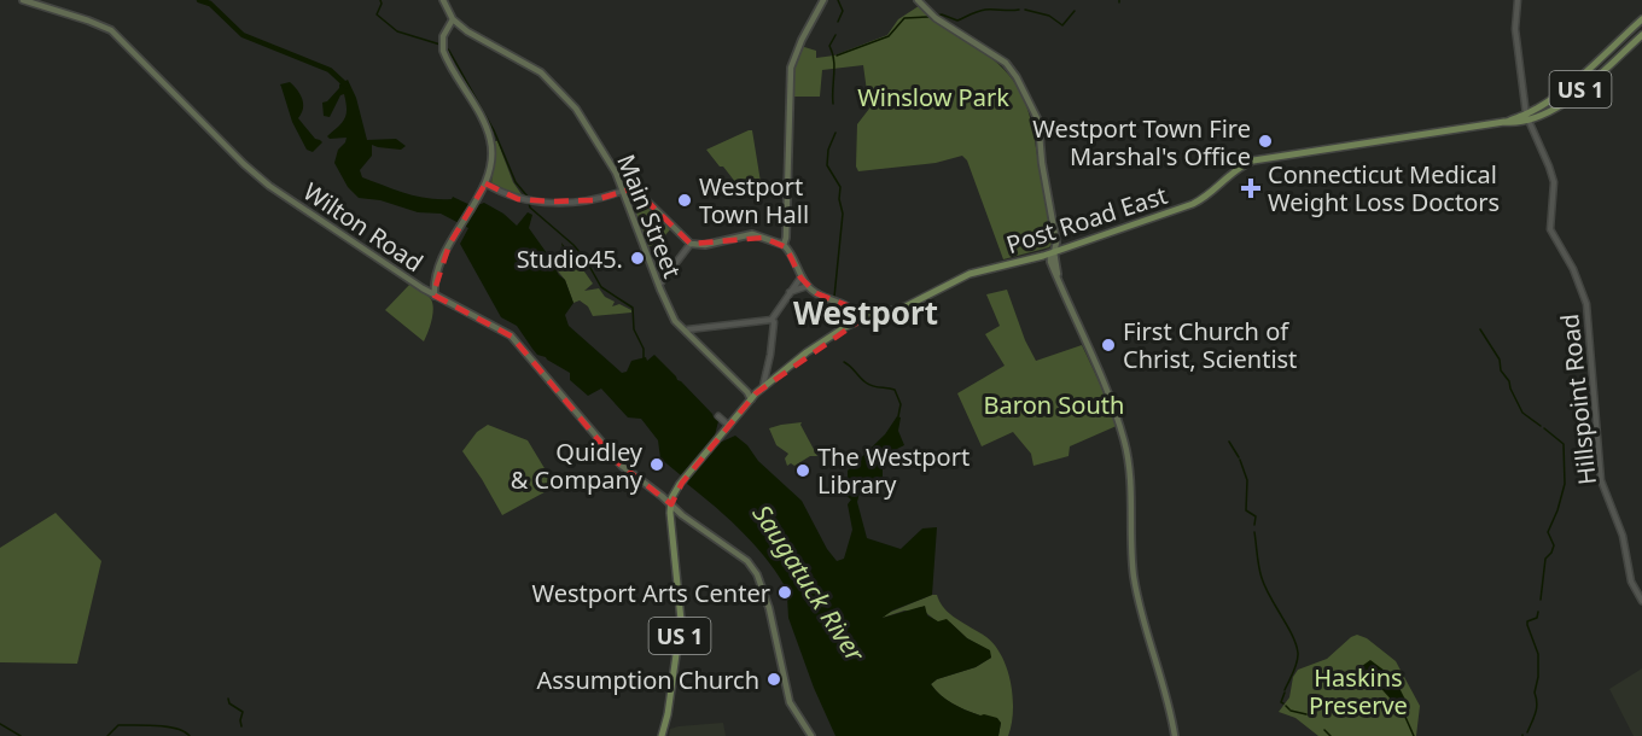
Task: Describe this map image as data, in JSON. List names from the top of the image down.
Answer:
{
  "streets": {
    "main road": [
      "US 1",
      "Main Street",
      "Post Road East",
      "Wilton Road"
    ],
    "street": ["Hillspoint Road"]
  },
  "crossings": [
    ["US 1", "Post Road East"],
    ["US 1", "Wilton Road"],
    ["US 1", "Hillspoint Road"],
    ["Main Street", "Post Road East"],
    ["Post Road East", "Wilton Road"],
    ["Post Road East", "Hillspoint Road"]
  ],
  "districts": ["Westport"],
  "water": ["Saugatuck River"],
  "parks": ["Winslow Park", "Baron South", "Haskins Preserve"],
  "places": {
    "other": [
      "Westport Town Fire Marshal's Office",
      "Westport Town Hall",
      "Studio45.",
      "First Church of Christ, Scientist",
      "Quidley & Company",
      "The Westport Library",
      "Westport Arts Center",
      "Assumption Church"
    ],
    "health": ["Connecticut Medical Weight Loss Doctors"]
  }
}
